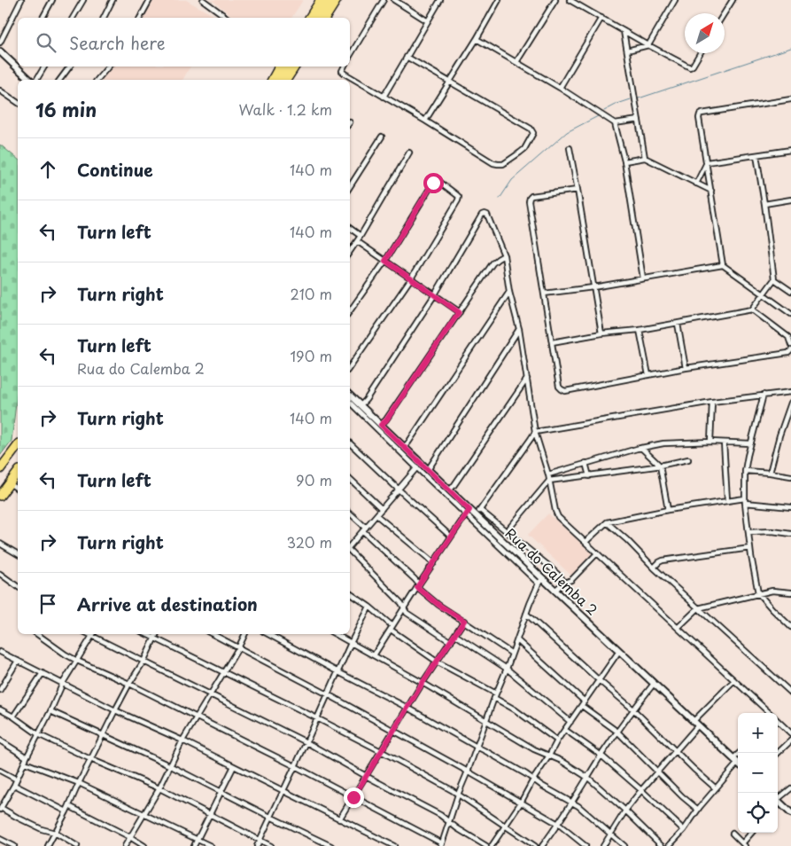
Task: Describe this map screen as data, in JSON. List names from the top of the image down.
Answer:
{
  "streets": {
    "main road": ["Rua do Calemba 2"]
  },
  "north": "top right",
  "page": {
    "search": "Search here",
    "heading": ["16 min", "Walk · 1.2 km"],
    "list": [
      ["Continue", "140 m"],
      ["Turn left", "140 m"],
      ["Turn right", "210 m"],
      ["Turn left", "Rua do Calemba 2", "190 m"],
      ["Turn right", "140 m"],
      ["Turn left", "90 m"],
      ["Turn right", "320 m"],
      "Arrive at destination"
    ],
    "map_buttons": ["+", "−"]
  }
}
